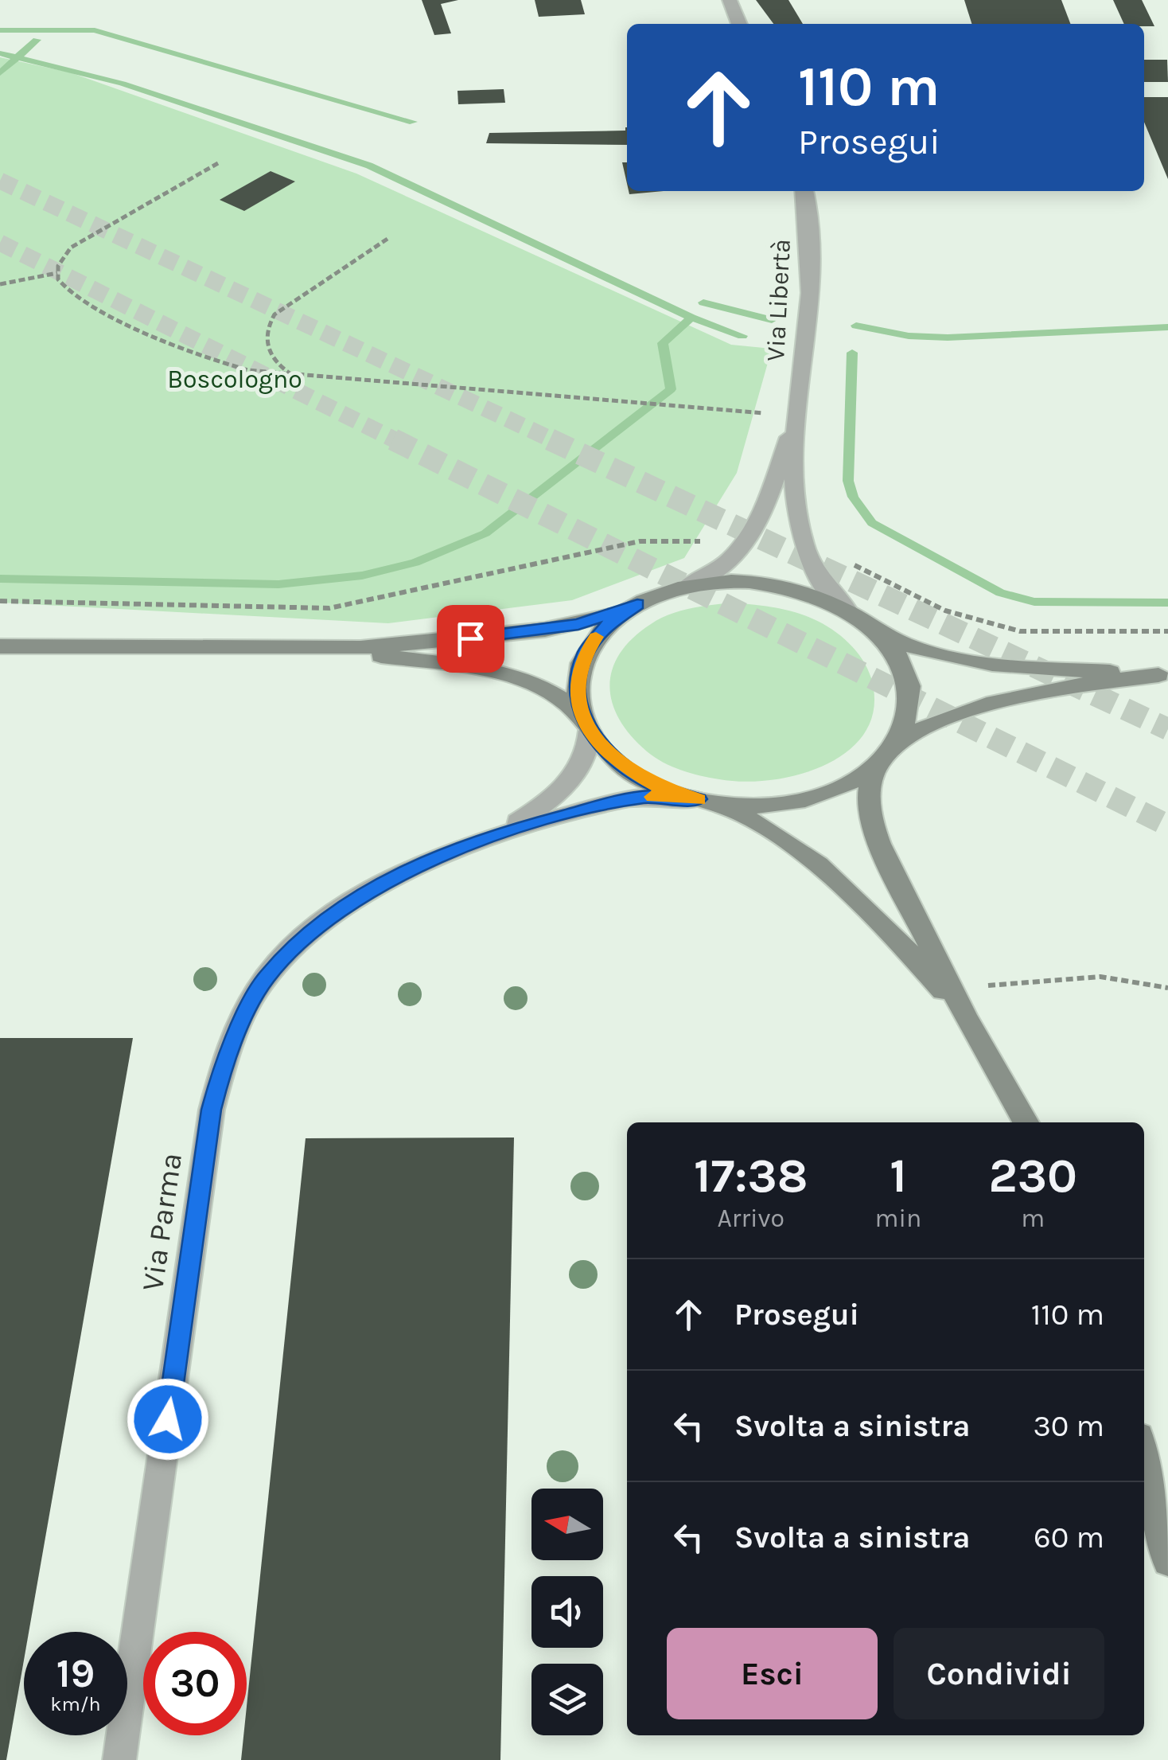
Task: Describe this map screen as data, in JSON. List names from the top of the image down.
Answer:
{
  "streets": {
    "street": ["Via Libertà", "Via Parma"]
  },
  "parks": ["Boscologno"],
  "north": "left",
  "page": {
    "turn": ["110 m", "Prosegui"],
    "eta": [
      "17:38",
      "Arrivo",
      "1",
      "min",
      "230",
      "m"
    ],
    "list": [
      {
        "name": "Prosegui",
        "value": "110 m"
      },
      {
        "name": "Svolta a sinistra",
        "value": "30 m"
      },
      {
        "name": "Svolta a sinistra",
        "value": "60 m"
      }
    ],
    "buttons": ["Esci", "Condividi"],
    "speed": "19 km/h",
    "limit": "30"
  }
}
